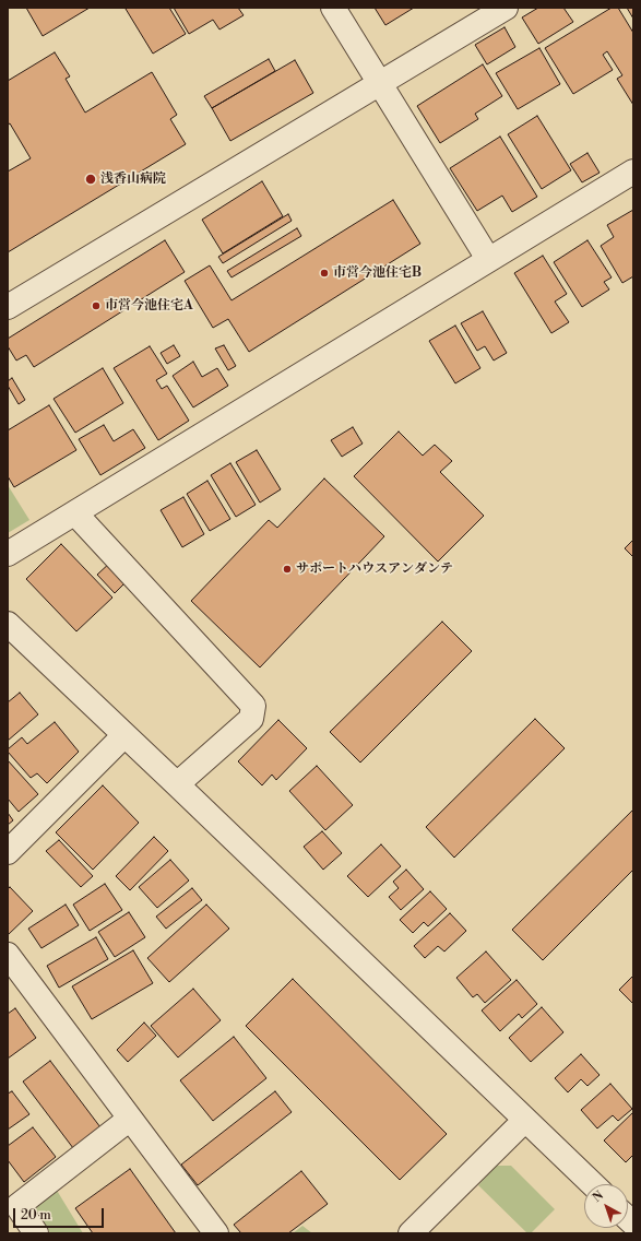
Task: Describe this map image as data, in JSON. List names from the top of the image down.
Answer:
{
  "places": [
    "浅香山病院",
    "市営今池住宅B",
    "市営今池住宅A",
    "サポートハウスアンダンテ"
  ],
  "scale_bar": "20 m",
  "north": "top left"
}
